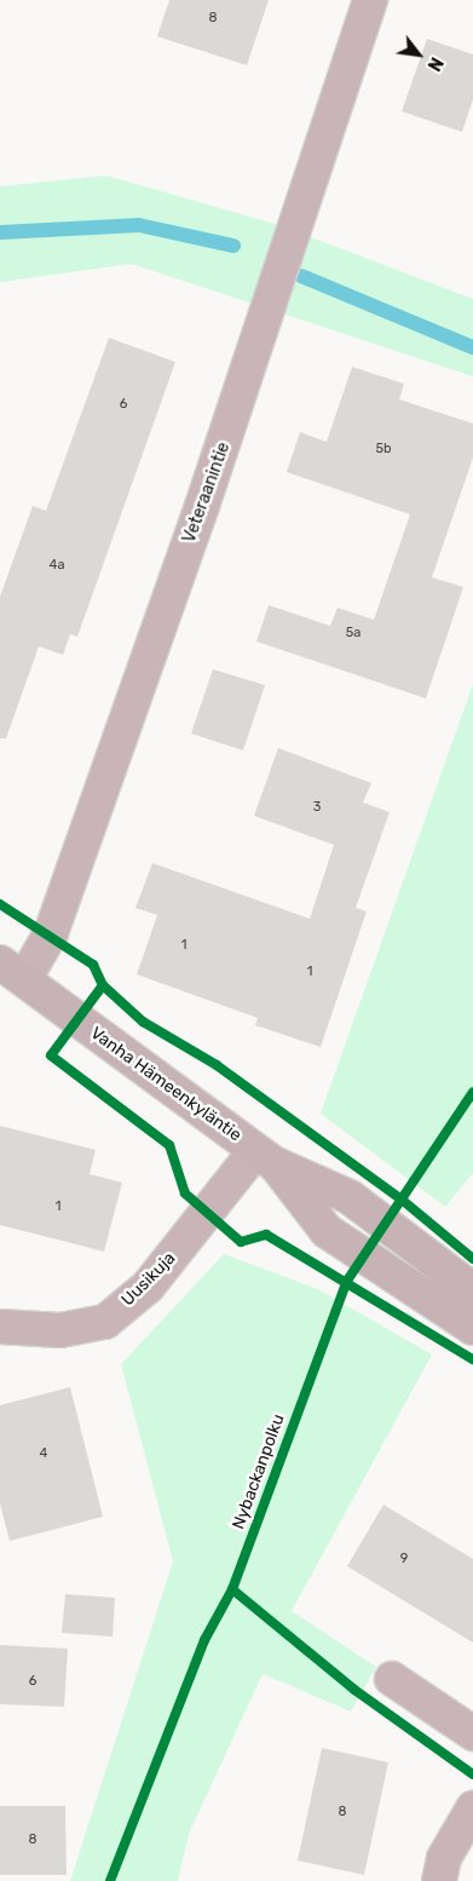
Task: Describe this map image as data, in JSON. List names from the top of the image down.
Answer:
{
  "streets": {
    "street": ["Veteraanintie", "Vanha Hämeenkyläntie", "Uusikuja"],
    "cycle path": ["Nybackanpolku"]
  },
  "crossings": [
    ["Veteraanintie", "Vanha Hämeenkyläntie"],
    ["Vanha Hämeenkyläntie", "Uusikuja"]
  ],
  "house_numbers": [
    "8",
    "6",
    "5b",
    "4a",
    "5a",
    "3",
    "1",
    "1",
    "1",
    "4",
    "9",
    "6",
    "8",
    "8"
  ],
  "north": "bottom right"
}
